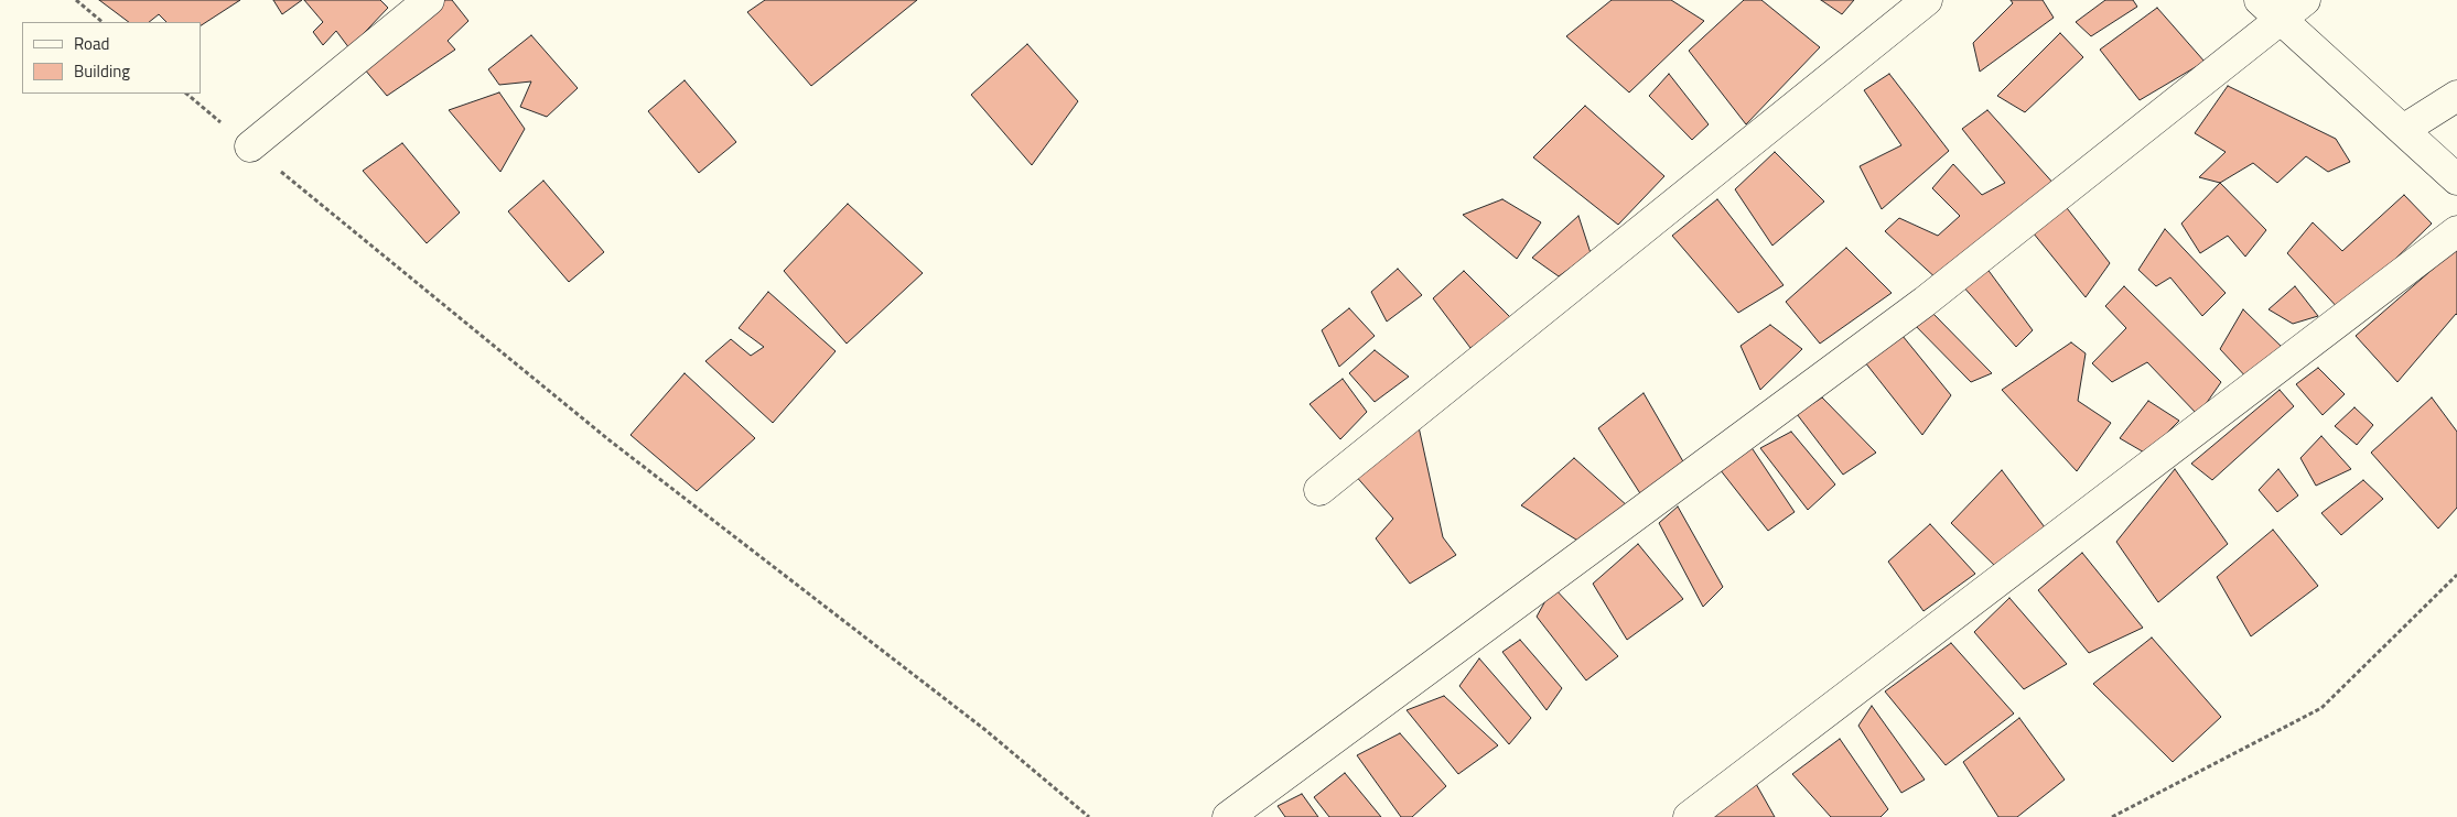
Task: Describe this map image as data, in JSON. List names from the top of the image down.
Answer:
{
  "legend": ["Road", "Building"]
}
